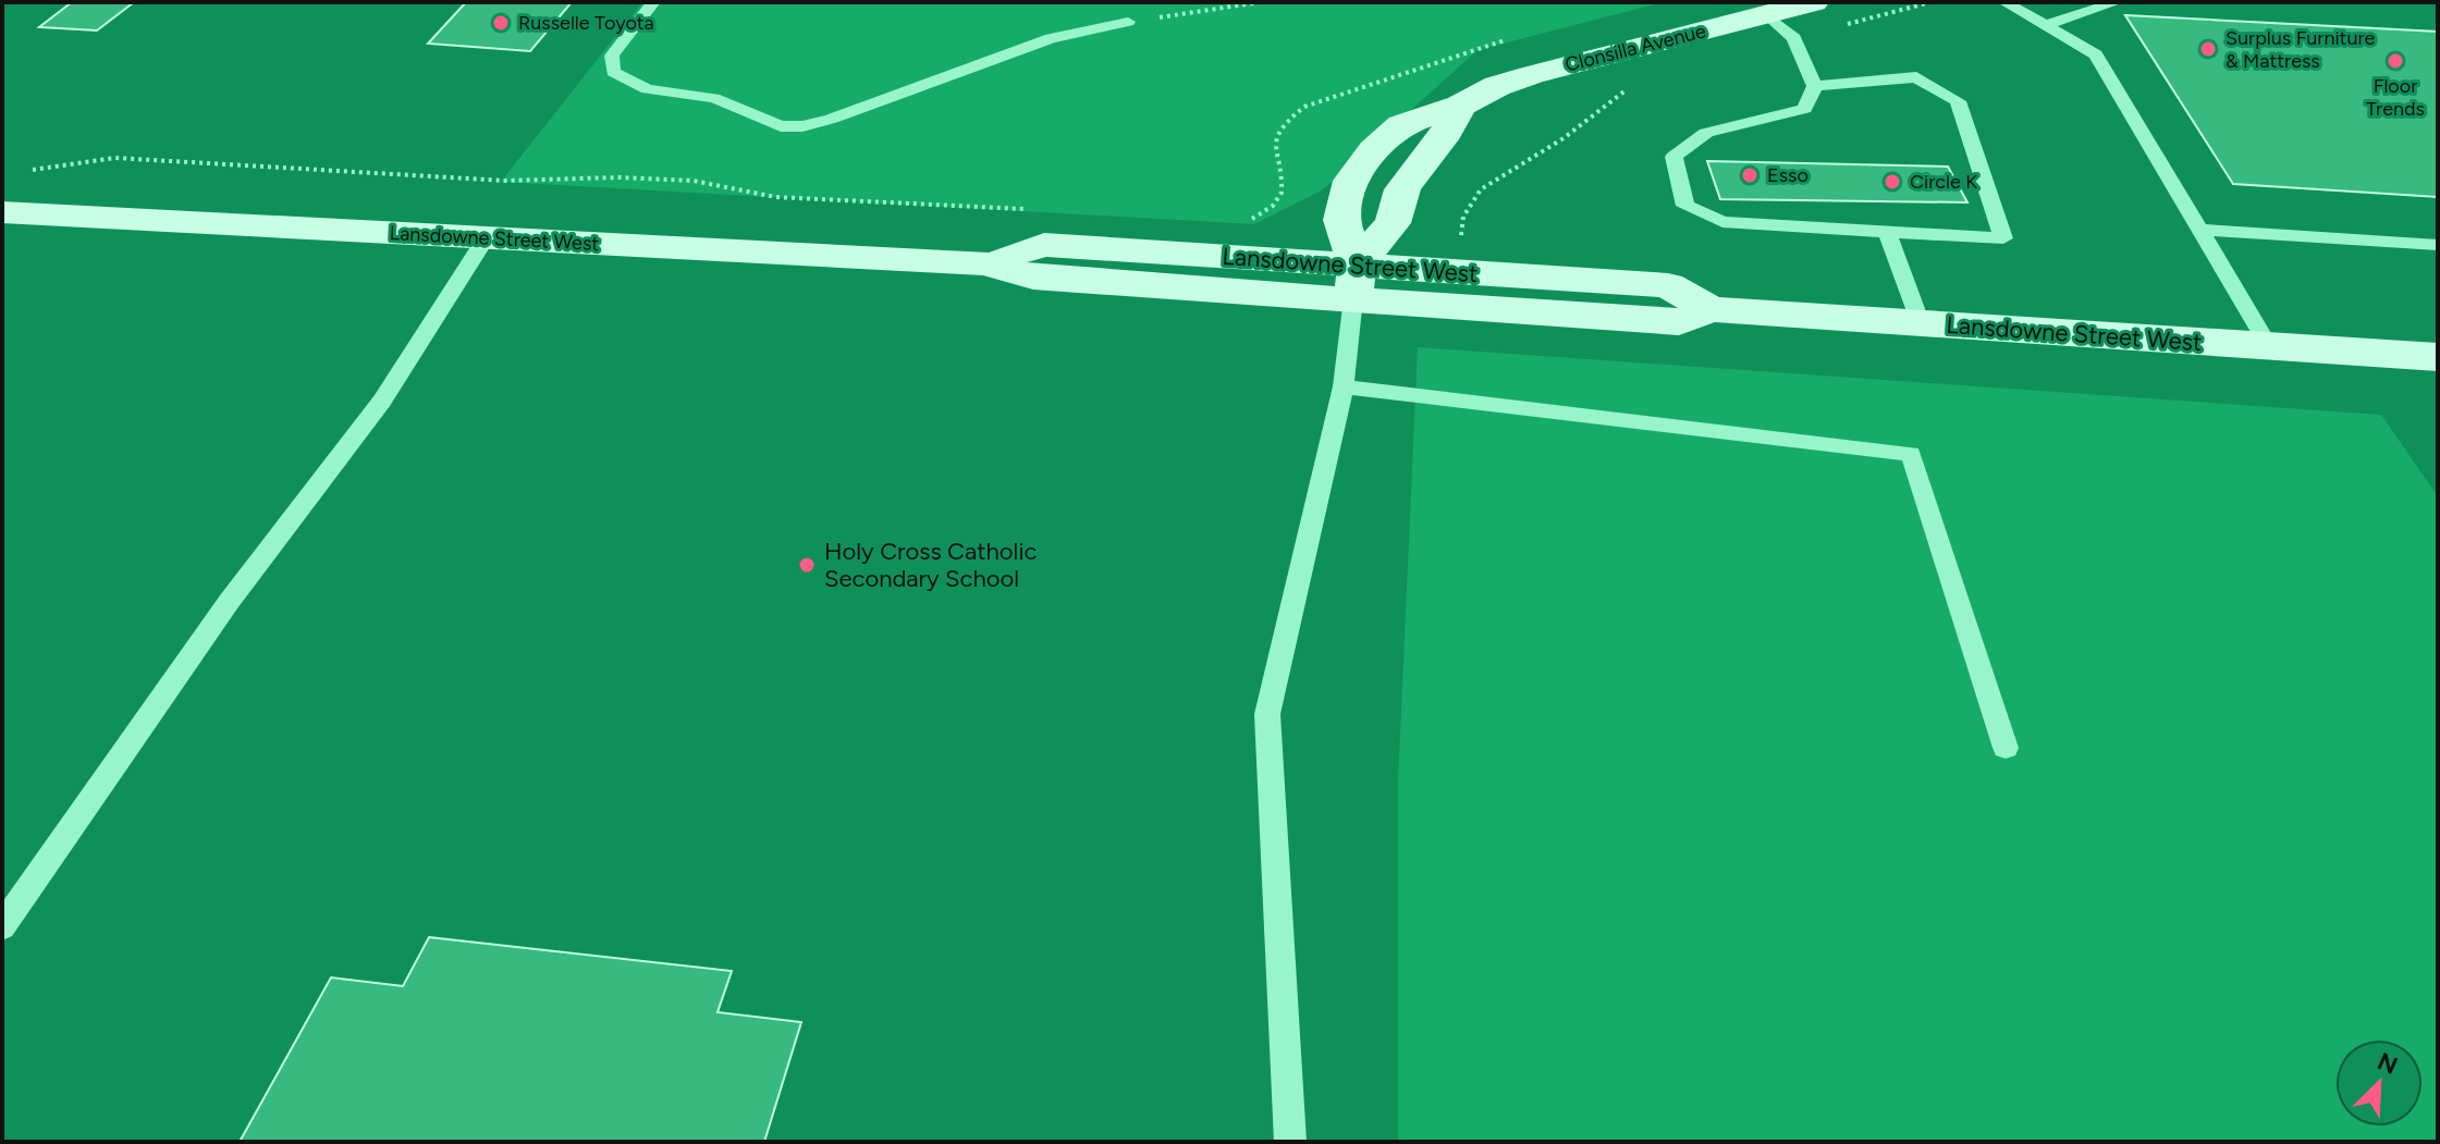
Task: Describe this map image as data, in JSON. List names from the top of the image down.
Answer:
{
  "streets": {
    "main road": ["Clonsilla Avenue", "Lansdowne Street West"]
  },
  "crossings": [
    ["Clonsilla Avenue", "Lansdowne Street West"]
  ],
  "places": [
    "Russelle Toyota",
    "Surplus Furniture & Mattress",
    "Floor Trends",
    "Esso",
    "Circle K",
    "Holy Cross Catholic Secondary School"
  ],
  "north": "top right"
}
